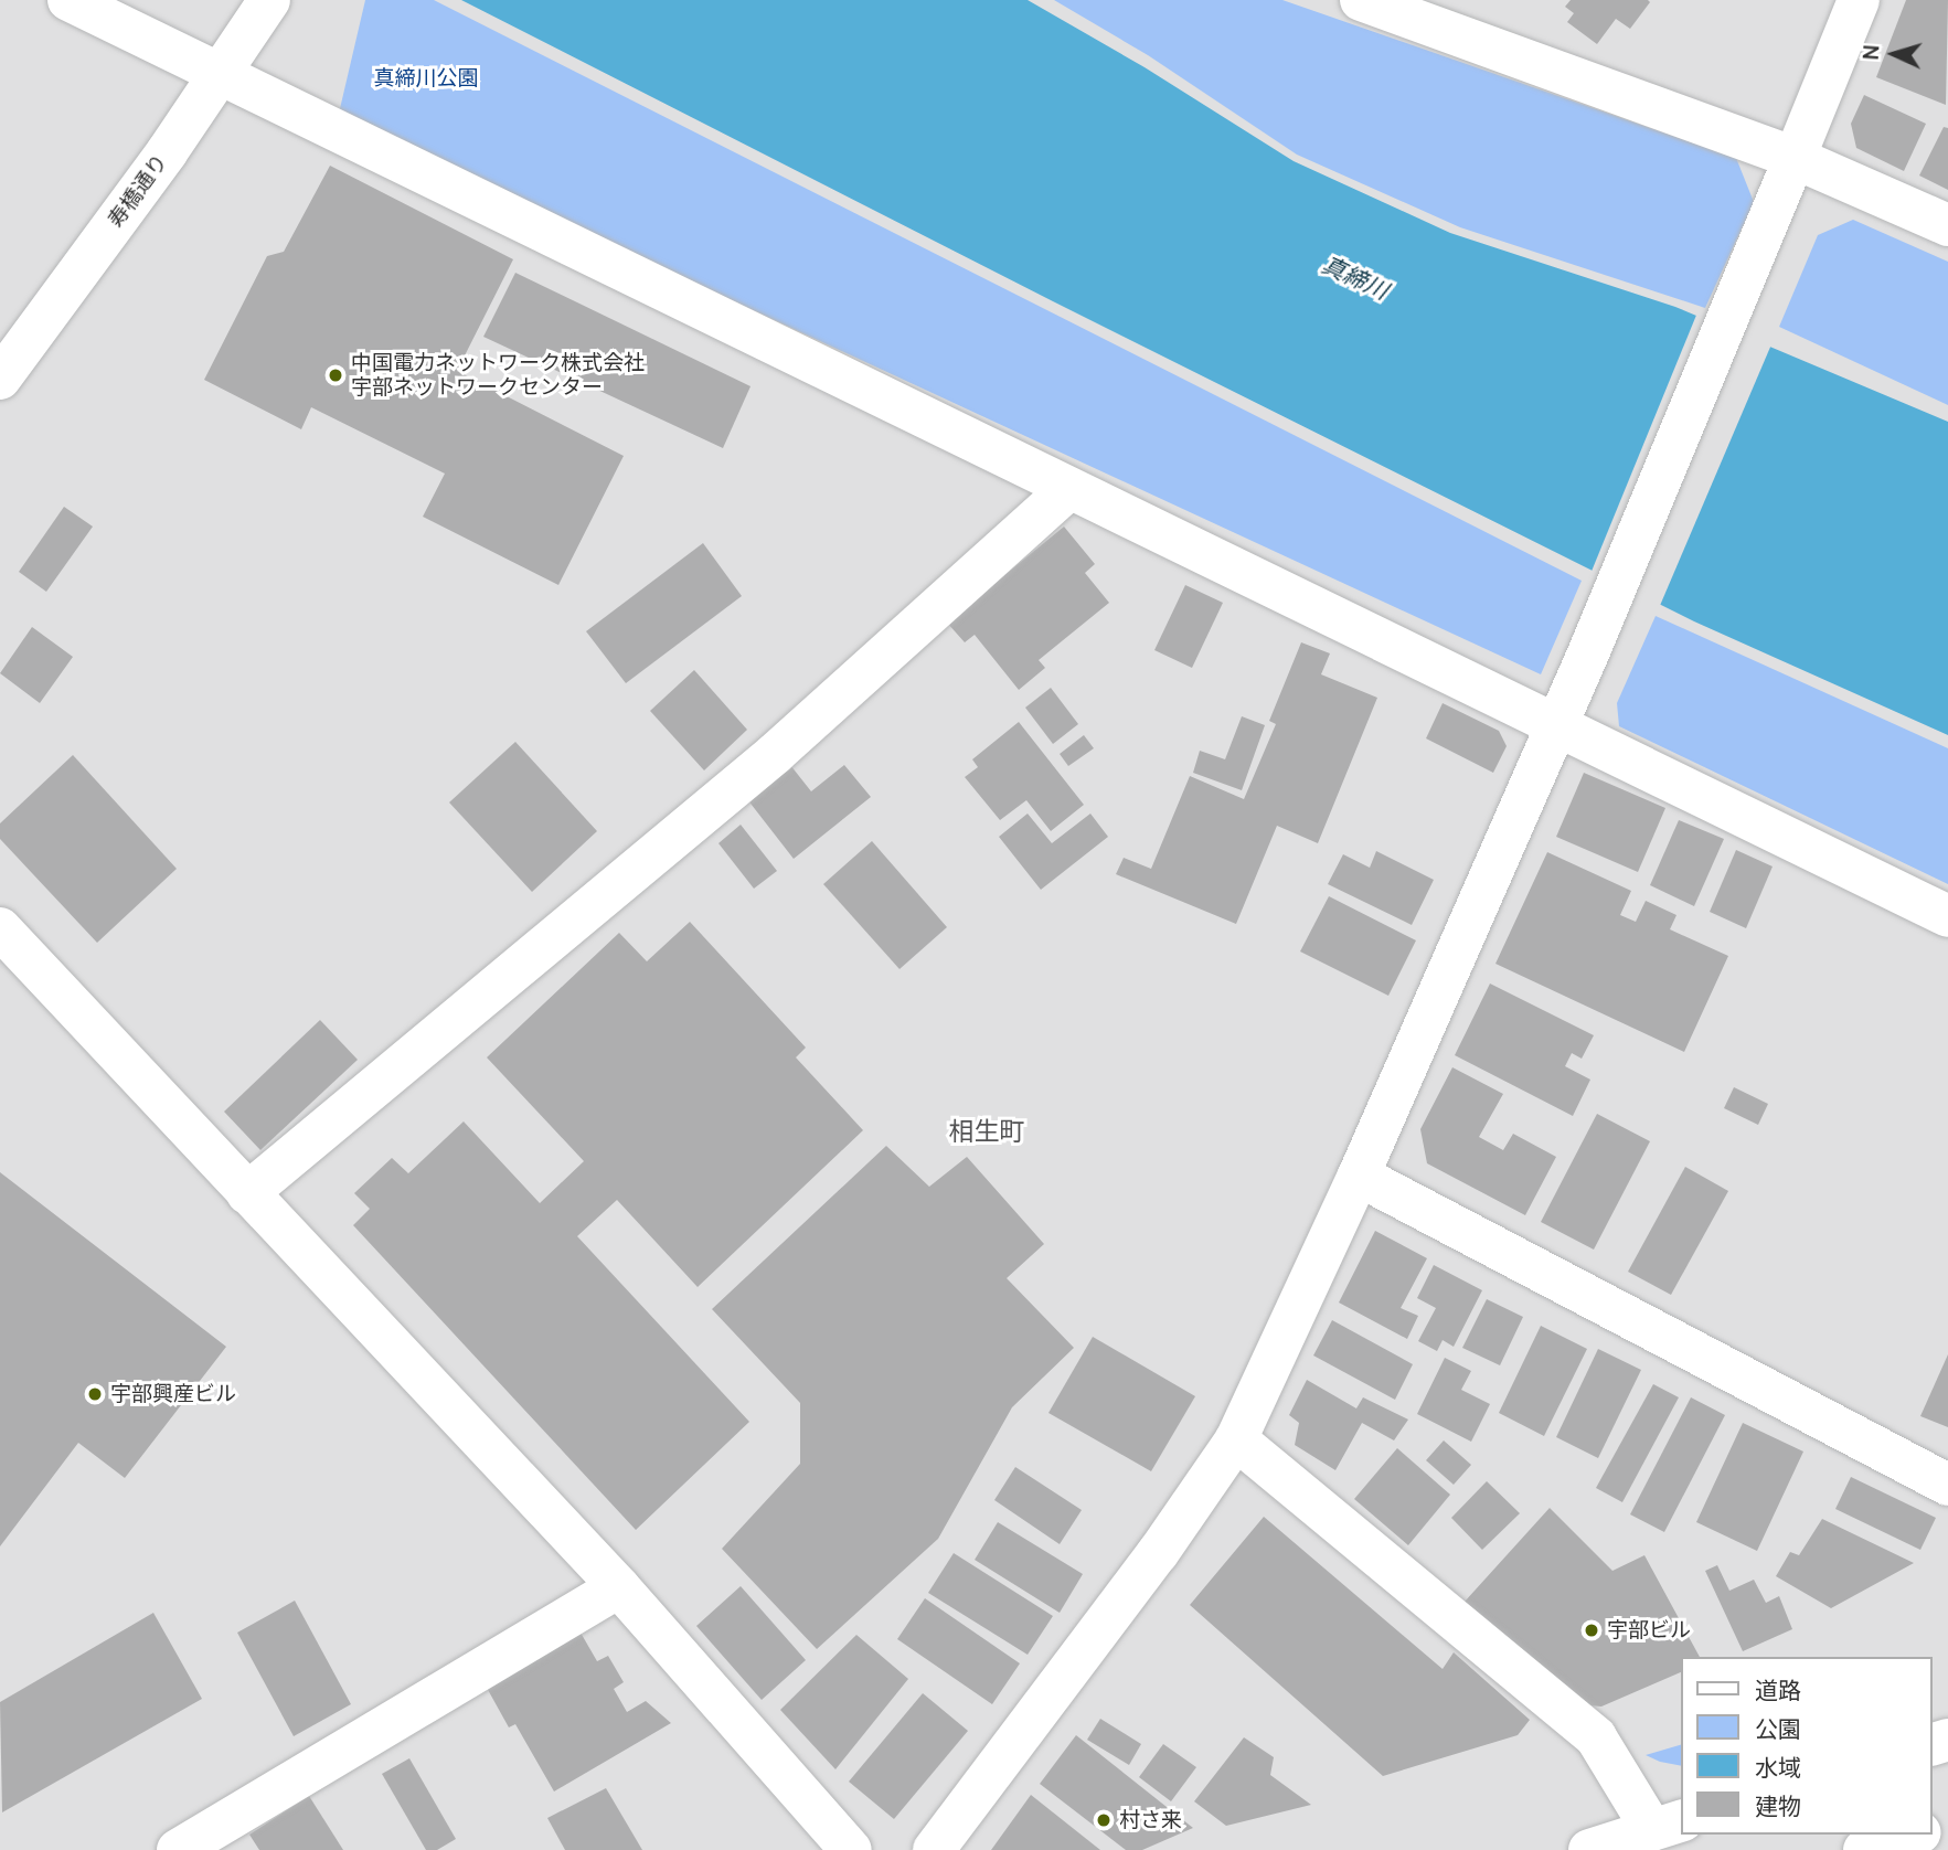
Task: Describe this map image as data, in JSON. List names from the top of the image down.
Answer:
{
  "streets": {
    "street": ["寿橋通り"]
  },
  "districts": ["相生町"],
  "water": ["真締川"],
  "parks": ["真締川公園"],
  "places": [
    "中国電力ネットワーク株式会社 宇部ネットワークセンター",
    "宇部興産ビル",
    "宇部ビル",
    "村さ来"
  ],
  "legend": [
    "道路",
    "公園",
    "水域",
    "建物"
  ],
  "north": "left"
}
